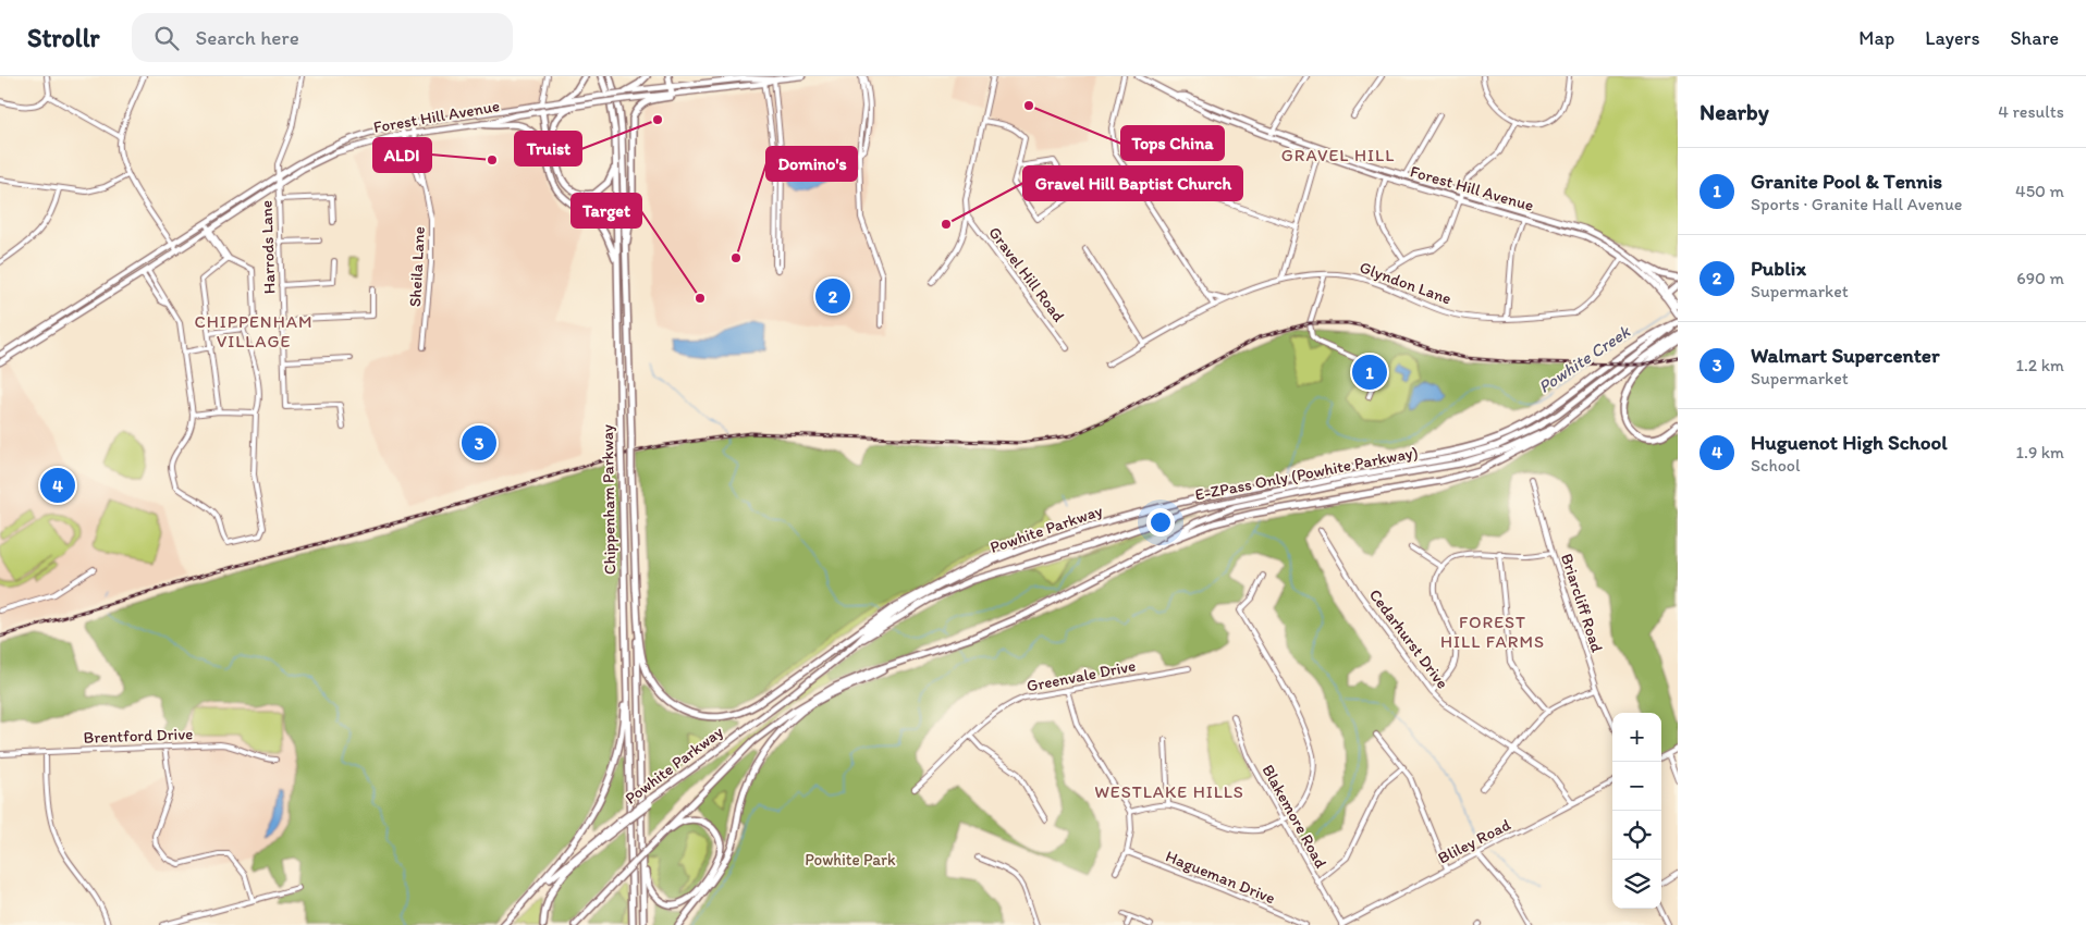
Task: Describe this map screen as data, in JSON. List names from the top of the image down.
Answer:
{
  "streets": {
    "highway": ["E-ZPass Only (Powhite Parkway)", "Chippenham Parkway", "Powhite Parkway"],
    "main road": ["Forest Hill Avenue"],
    "street": [
      "Harrods Lane",
      "Sheila Lane",
      "Gravel Hill Road",
      "Glyndon Lane",
      "Briarcliff Road",
      "Cedarhurst Drive",
      "Greenvale Drive",
      "Brentford Drive",
      "Blakemore Road",
      "Bliley Road",
      "Hagueman Drive"
    ]
  },
  "crossings": [
    ["Forest Hill Avenue", "Harrods Lane"],
    ["Forest Hill Avenue", "Sheila Lane"],
    ["Forest Hill Avenue", "Glyndon Lane"],
    ["E-ZPass Only (Powhite Parkway)", "Powhite Parkway"],
    ["Cedarhurst Drive", "Bliley Road"],
    ["Blakemore Road", "Bliley Road"]
  ],
  "districts": [
    "GRAVEL HILL",
    "CHIPPENHAM VILLAGE",
    "FOREST HILL FARMS",
    "WESTLAKE HILLS"
  ],
  "water": ["Powhite Creek"],
  "parks": ["Powhite Park"],
  "places": [
    "Tops China",
    "Truist",
    "ALDI",
    "Gravel Hill Baptist Church",
    "Domino's",
    "Target"
  ],
  "page": {
    "header": "Strollr",
    "search": "Search here",
    "nav": ["Map", "Layers", "Share"],
    "heading": ["Nearby", "4 results"],
    "list": [
      {
        "mark": "1",
        "name": "Granite Pool & Tennis",
        "note": "Sports · Granite Hall Avenue",
        "value": "450 m"
      },
      {
        "mark": "2",
        "name": "Publix",
        "note": "Supermarket",
        "value": "690 m"
      },
      {
        "mark": "3",
        "name": "Walmart Supercenter",
        "note": "Supermarket",
        "value": "1.2 km"
      },
      {
        "mark": "4",
        "name": "Huguenot High School",
        "note": "School",
        "value": "1.9 km"
      }
    ],
    "pins": [
      "2",
      "1",
      "3",
      "4"
    ],
    "map_buttons": ["+", "−"]
  }
}
